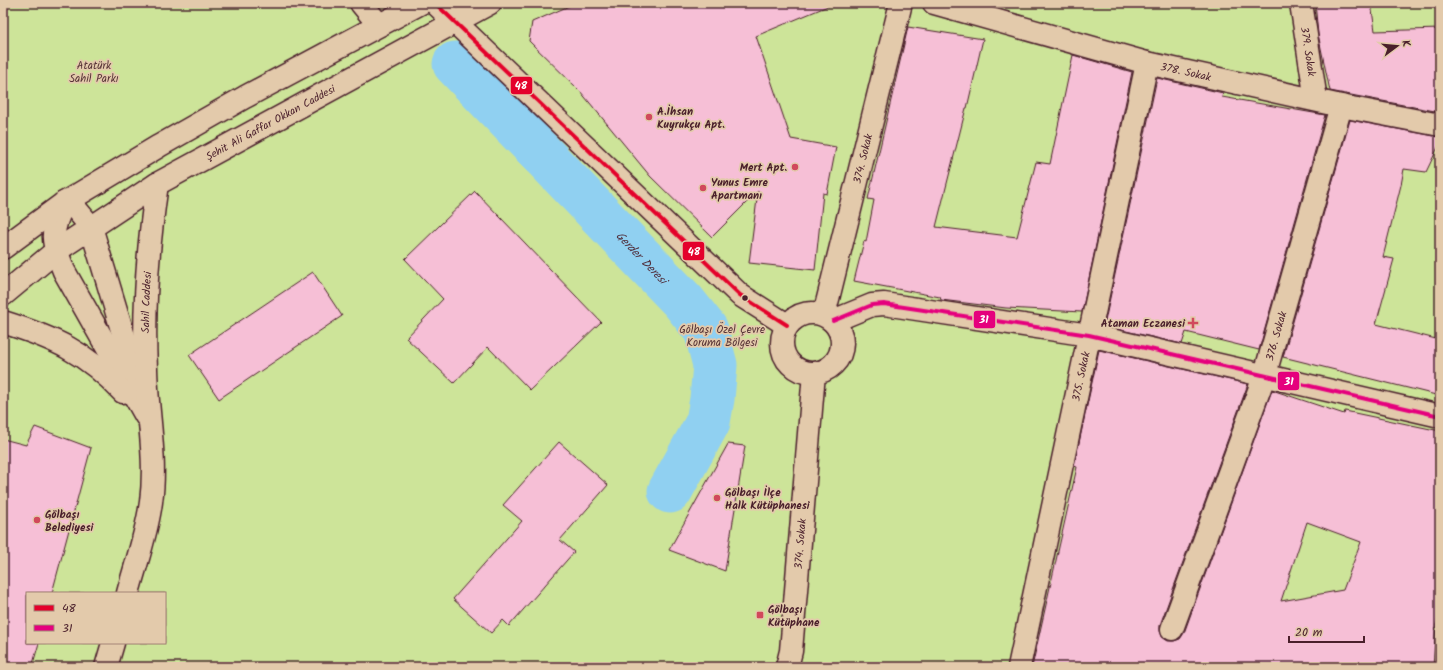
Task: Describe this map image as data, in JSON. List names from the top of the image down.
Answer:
{
  "streets": {
    "street": [
      "379. Sokak",
      "378. Sokak",
      "Şehit Ali Gaffar Okkan Caddesi",
      "374. Sokak",
      "Sahil Caddesi",
      "376. Sokak",
      "375. Sokak"
    ]
  },
  "crossings": [
    ["379. Sokak", "378. Sokak"],
    ["378. Sokak", "376. Sokak"],
    ["378. Sokak", "375. Sokak"],
    ["Şehit Ali Gaffar Okkan Caddesi", "Sahil Caddesi"]
  ],
  "water": ["Gerder Deresi"],
  "parks": ["Atatürk Sahil Parkı", "Gölbaşı Özel Çevre Koruma Bölgesi"],
  "places": {
    "other": [
      "A.İhsan Kuyrukçu Apt.",
      "Mert Apt.",
      "Yunus Emre Apartmanı",
      "Gölbaşı İlçe Halk Kütüphanesi",
      "Gölbaşı Belediyesi"
    ],
    "health": ["Ataman Eczanesi"],
    "transit": ["Gölbaşı Kütüphane"]
  },
  "lines": ["transit line 48", "transit line 31"],
  "legend": ["48", "31"],
  "scale_bar": "20 m",
  "north": "right"
}
